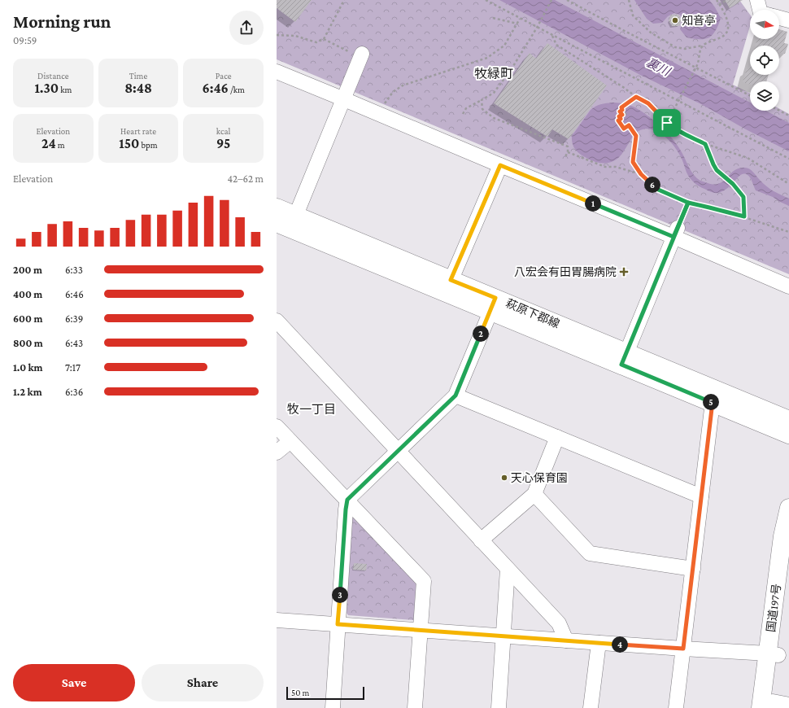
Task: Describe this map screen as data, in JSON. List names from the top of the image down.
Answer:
{
  "streets": {
    "main road": ["萩原下郡線", "国道197号"]
  },
  "districts": ["牧緑町", "牧一丁目"],
  "water": ["裏川"],
  "places": {
    "other": ["知音亭", "天心保育園"],
    "health": ["八宏会有田胃腸病院"]
  },
  "scale_bar": "50 m",
  "north": "right",
  "page": {
    "heading": ["Morning run", "09:59"],
    "stats": [
      ["Distance", "1.30 km"],
      ["Time", "8:48"],
      ["Pace", "6:46 /km"],
      ["Elevation", "24 m"],
      ["Heart rate", "150 bpm"],
      ["kcal", "95"]
    ],
    "chart": ["Elevation", "42–62 m"],
    "pins": [
      "6",
      "1",
      "2",
      "5",
      "3",
      "4"
    ],
    "list": [
      {
        "name": "200 m",
        "note": "6:33"
      },
      {
        "name": "400 m",
        "note": "6:46"
      },
      {
        "name": "600 m",
        "note": "6:39"
      },
      {
        "name": "800 m",
        "note": "6:43"
      },
      {
        "name": "1.0 km",
        "note": "7:17"
      },
      {
        "name": "1.2 km",
        "note": "6:36"
      }
    ],
    "buttons": ["Save", "Share"],
    "scale": "50 m"
  }
}
